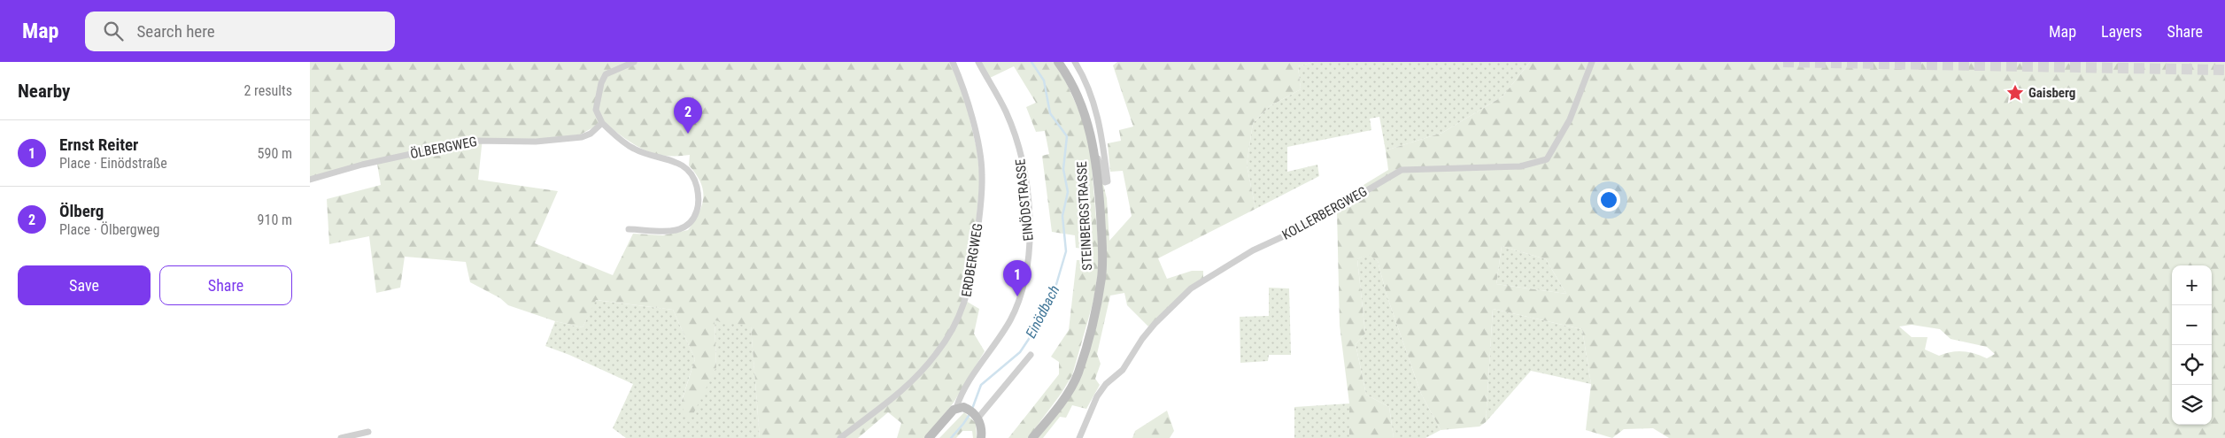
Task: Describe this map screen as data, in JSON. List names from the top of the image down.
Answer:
{
  "streets": {
    "main road": ["STEINBERGSTRASSE"],
    "street": [
      "ÖLBERGWEG",
      "EINÖDSTRASSE",
      "KOLLERBERGWEG",
      "ERDBERGWEG"
    ]
  },
  "water": ["Einödbach"],
  "places": {
    "place": ["Gaisberg"]
  },
  "page": {
    "header": "Map",
    "search": "Search here",
    "nav": ["Map", "Layers", "Share"],
    "heading": ["Nearby", "2 results"],
    "pins": ["2", "1"],
    "list": [
      {
        "mark": "1",
        "name": "Ernst Reiter",
        "note": "Place · Einödstraße",
        "value": "590 m"
      },
      {
        "mark": "2",
        "name": "Ölberg",
        "note": "Place · Ölbergweg",
        "value": "910 m"
      }
    ],
    "buttons": ["Save", "Share"],
    "map_buttons": ["+", "−"]
  }
}
